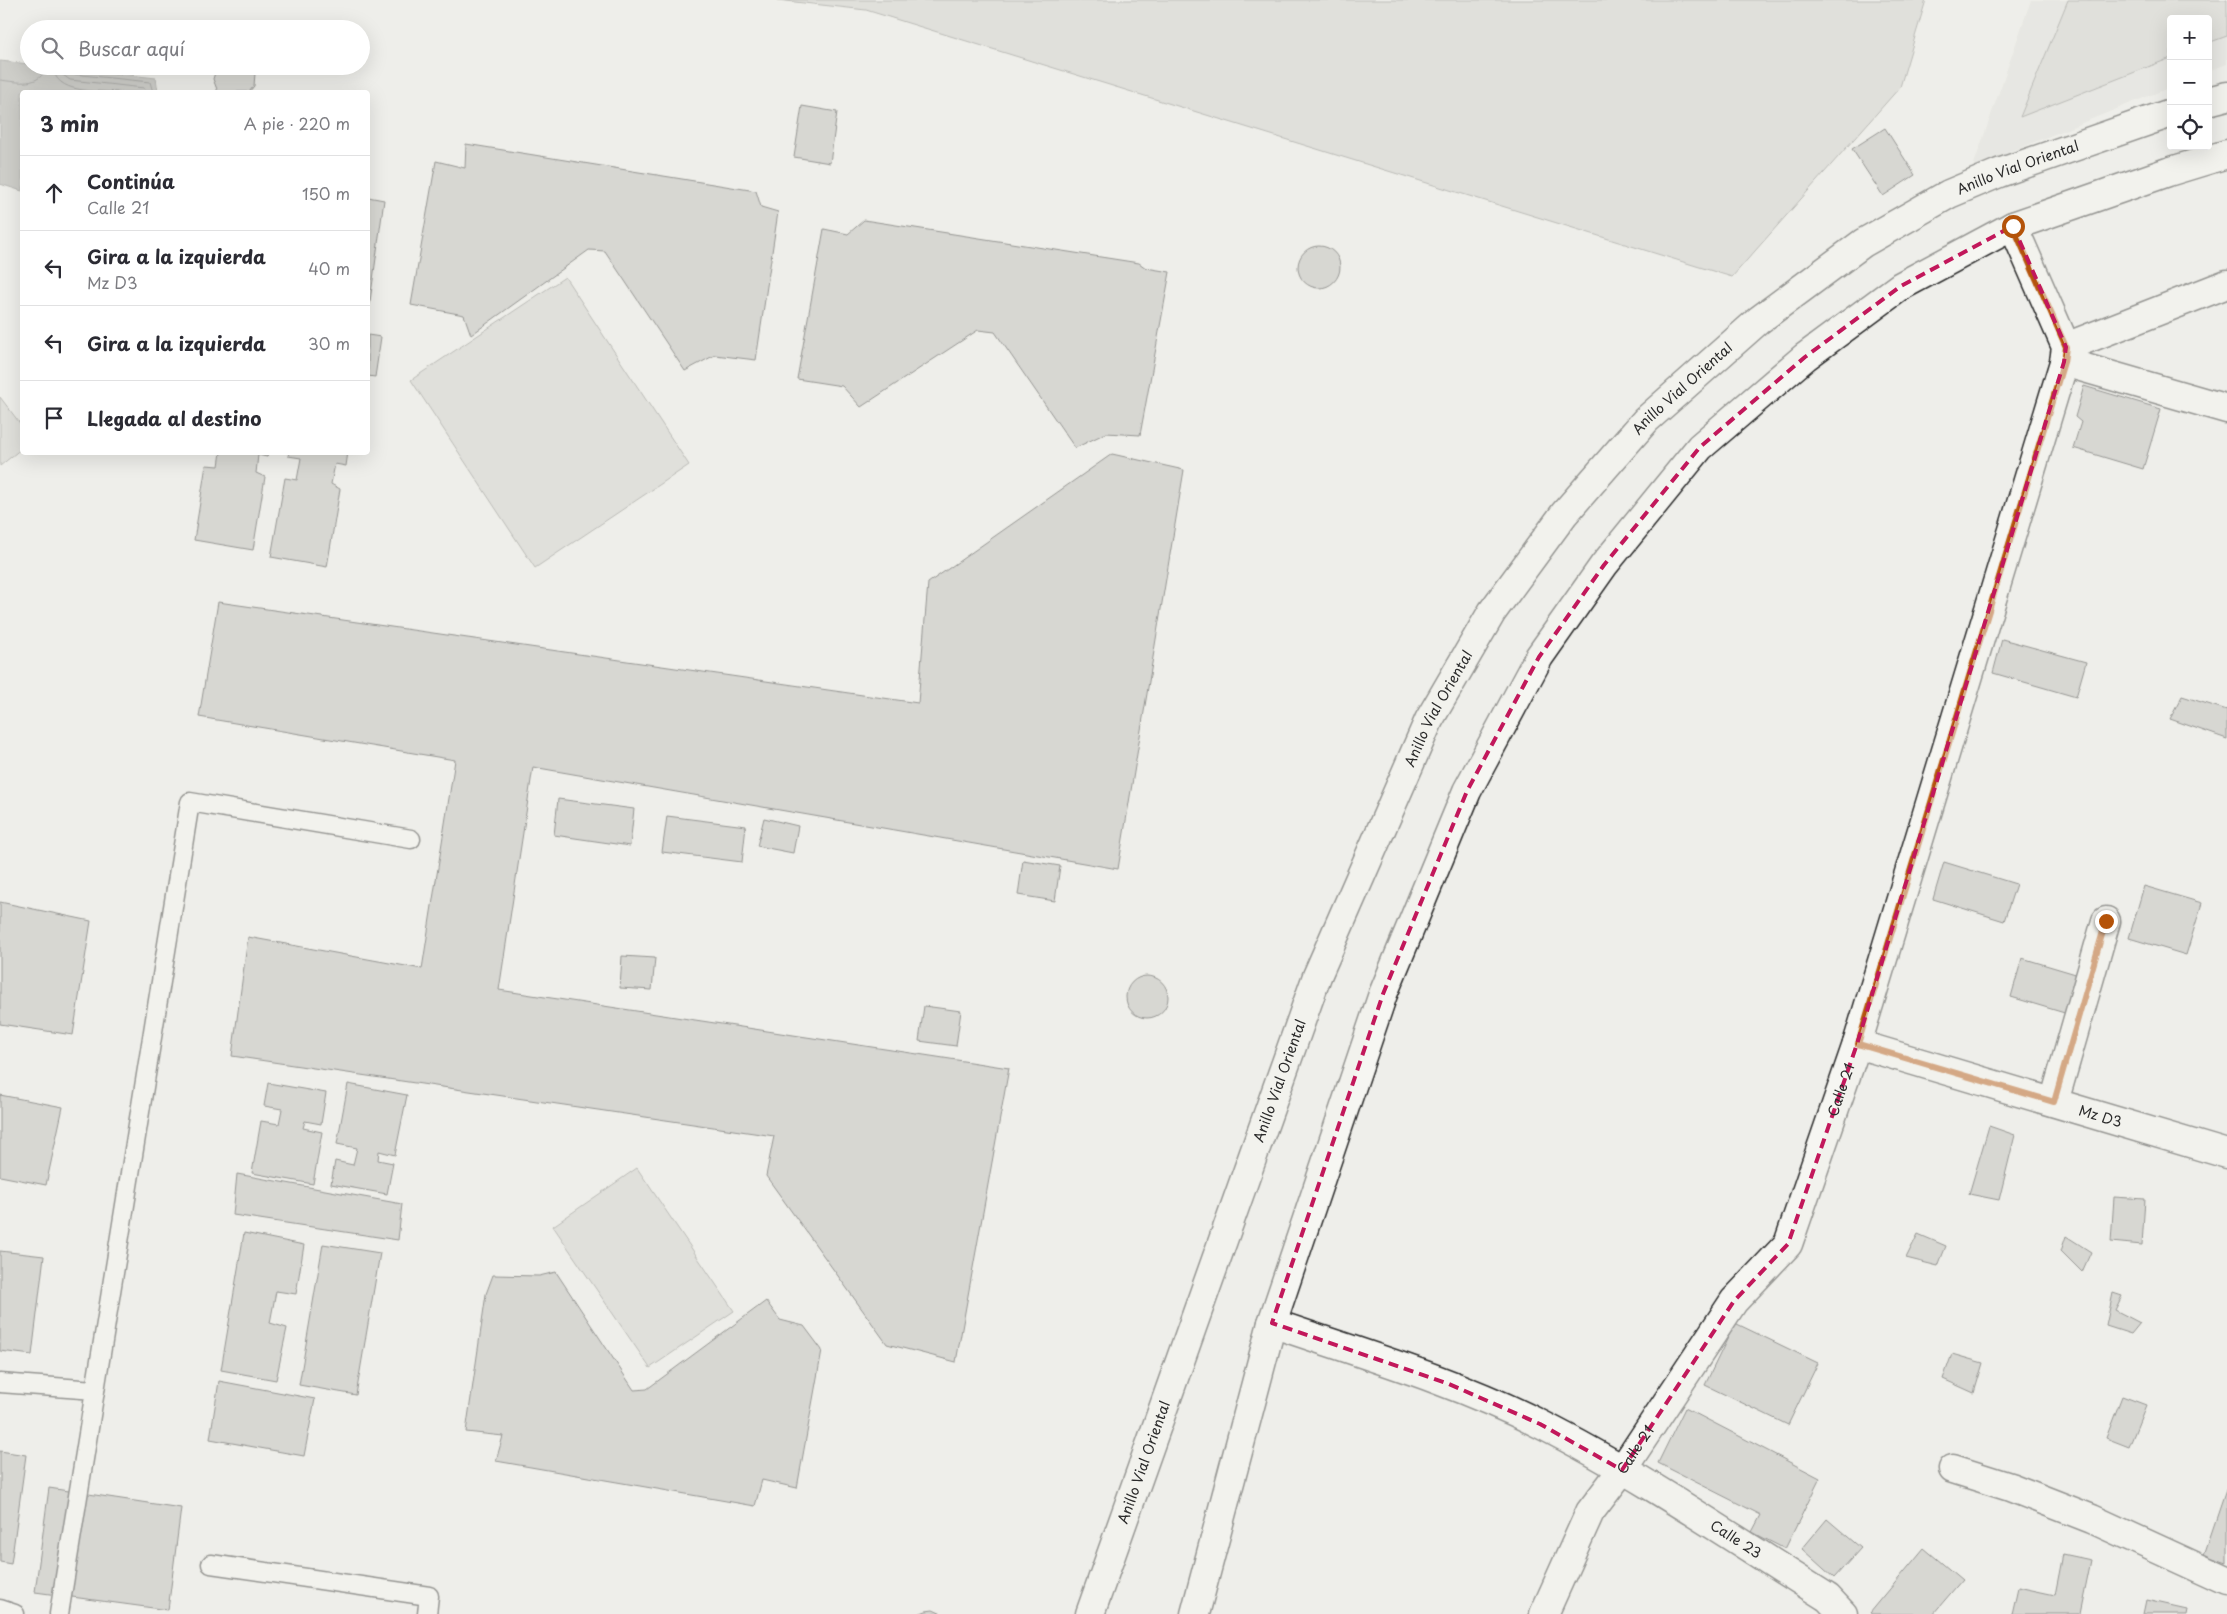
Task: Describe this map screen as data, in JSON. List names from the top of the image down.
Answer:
{
  "streets": {
    "main road": [
      "Anillo Vial Oriental",
      "Calle 21",
      "Mz D3",
      "Calle 23"
    ]
  },
  "crossings": [
    ["Calle 21", "Mz D3"],
    ["Calle 21", "Calle 23"]
  ],
  "page": {
    "map_buttons": ["+", "−"],
    "search": "Buscar aquí",
    "heading": ["3 min", "A pie · 220 m"],
    "list": [
      ["Continúa", "Calle 21", "150 m"],
      ["Gira a la izquierda", "Mz D3", "40 m"],
      ["Gira a la izquierda", "30 m"],
      "Llegada al destino"
    ]
  }
}
